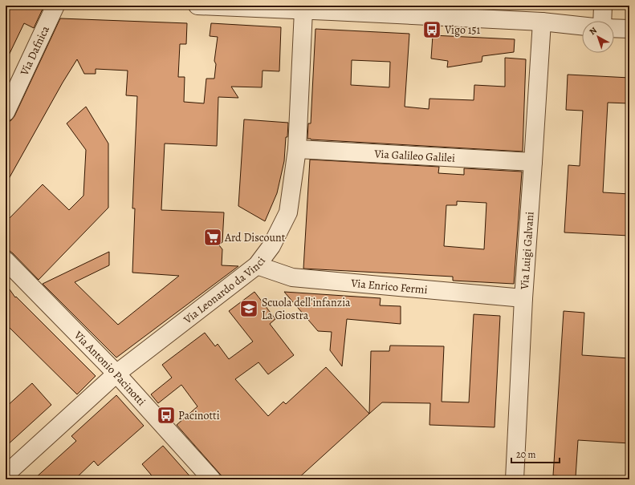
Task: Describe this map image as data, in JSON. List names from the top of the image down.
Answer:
{
  "streets": {
    "street": [
      "Via Dafnica",
      "Via Galileo Galilei",
      "Via Luigi Galvani",
      "Via Enrico Fermi",
      "Via Leonardo da Vinci",
      "Via Antonio Pacinotti"
    ]
  },
  "crossings": [
    ["Via Galileo Galilei", "Via Luigi Galvani"],
    ["Via Galileo Galilei", "Via Leonardo da Vinci"],
    ["Via Luigi Galvani", "Via Enrico Fermi"],
    ["Via Enrico Fermi", "Via Leonardo da Vinci"],
    ["Via Leonardo da Vinci", "Via Antonio Pacinotti"]
  ],
  "places": {
    "bus stop": ["Vigo 151", "Pacinotti"],
    "supermarket": ["Ard Discount"],
    "school or university": ["Scuola dell'infanzia La Giostra"]
  },
  "scale_bar": "20 m",
  "north": "top left"
}
